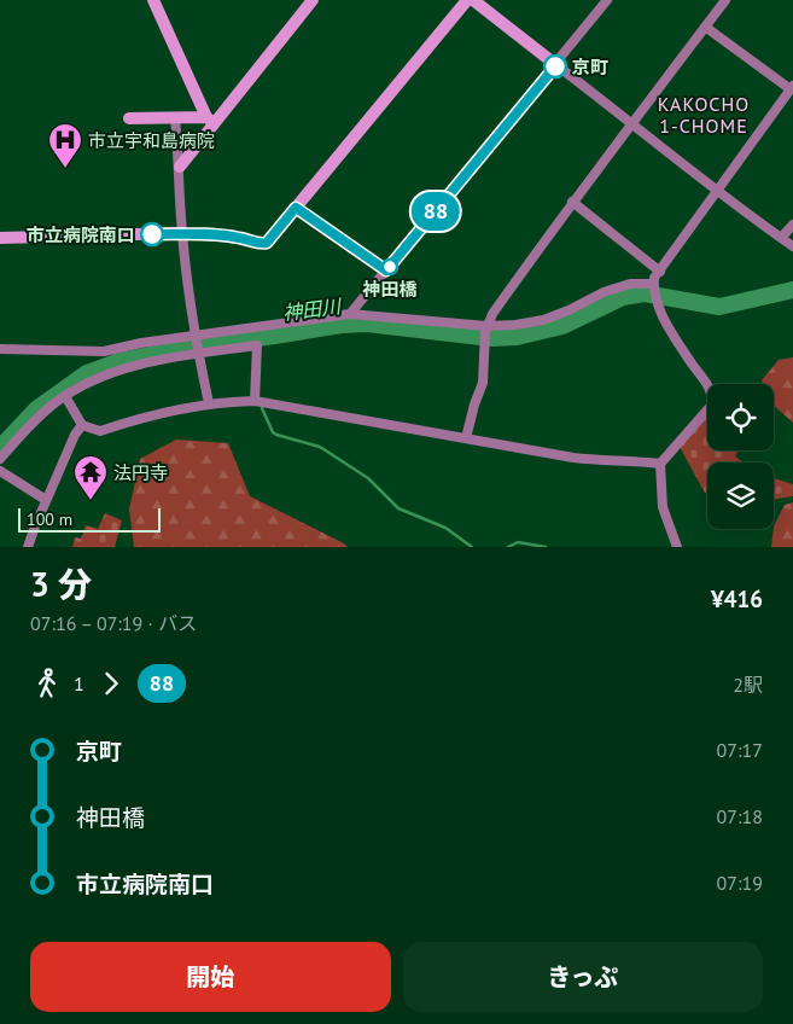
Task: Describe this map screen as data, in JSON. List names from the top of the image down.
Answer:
{
  "districts": ["KAKOCHO 1-CHOME"],
  "water": ["神田川"],
  "places": {
    "other": ["京町", "市立病院南口", "神田橋"],
    "hospital": ["市立宇和島病院"],
    "temple": ["法円寺"]
  },
  "lines": ["bus line 88"],
  "scale_bar": "100 m",
  "page": {
    "on_map": "88",
    "scale": "100 m",
    "heading": ["3 分", "07:16 – 07:19 · バス", "¥416"],
    "legs": ["1", "88", "2駅"],
    "list": [
      {
        "name": "京町",
        "value": "07:17"
      },
      {
        "name": "神田橋",
        "value": "07:18"
      },
      {
        "name": "市立病院南口",
        "value": "07:19"
      }
    ],
    "buttons": ["開始", "きっぷ"]
  }
}
